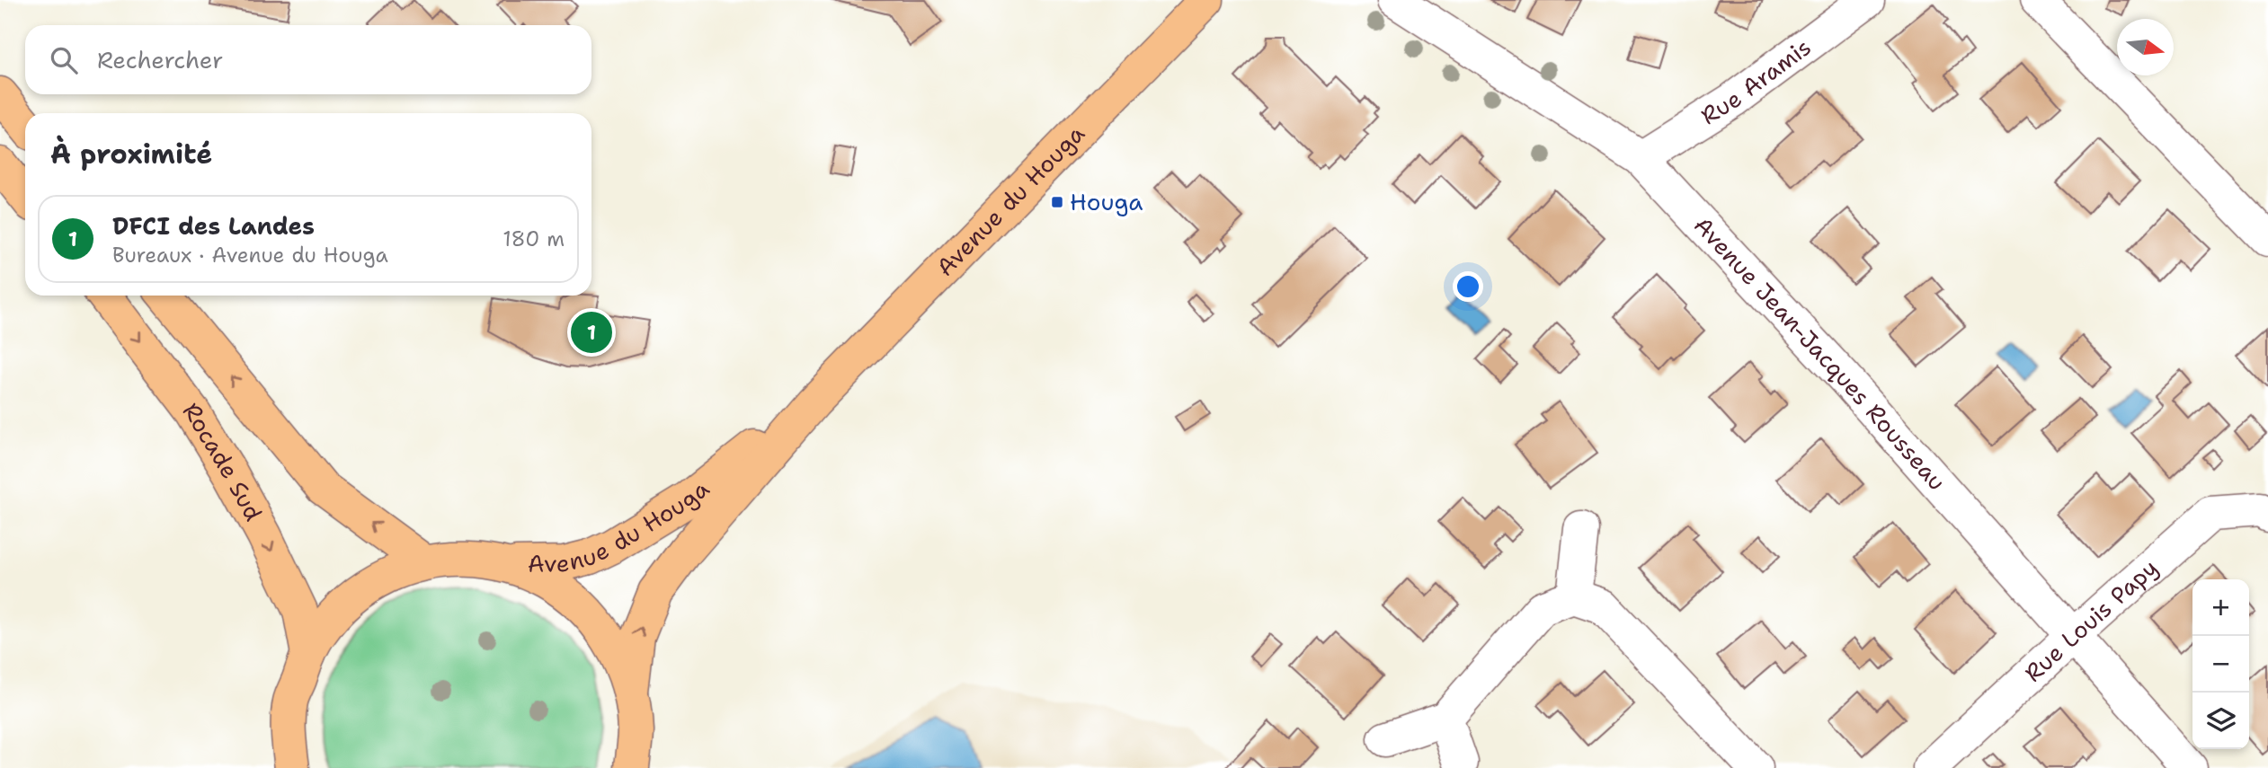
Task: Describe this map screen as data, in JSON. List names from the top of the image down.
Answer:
{
  "streets": {
    "main road": ["Avenue du Houga", "Rocade Sud"],
    "street": ["Rue Aramis", "Avenue Jean-Jacques Rousseau", "Rue Louis Papy"]
  },
  "crossings": [
    ["Rue Aramis", "Avenue Jean-Jacques Rousseau"],
    ["Avenue Jean-Jacques Rousseau", "Rue Louis Papy"]
  ],
  "places": {
    "transit": ["Houga"]
  },
  "north": "right",
  "page": {
    "search": "Rechercher",
    "heading": "À proximité",
    "list": [
      {
        "mark": "1",
        "name": "DFCI des Landes",
        "note": "Bureaux · Avenue du Houga",
        "value": "180 m"
      }
    ],
    "pins": "1",
    "map_buttons": ["+", "−"]
  }
}
